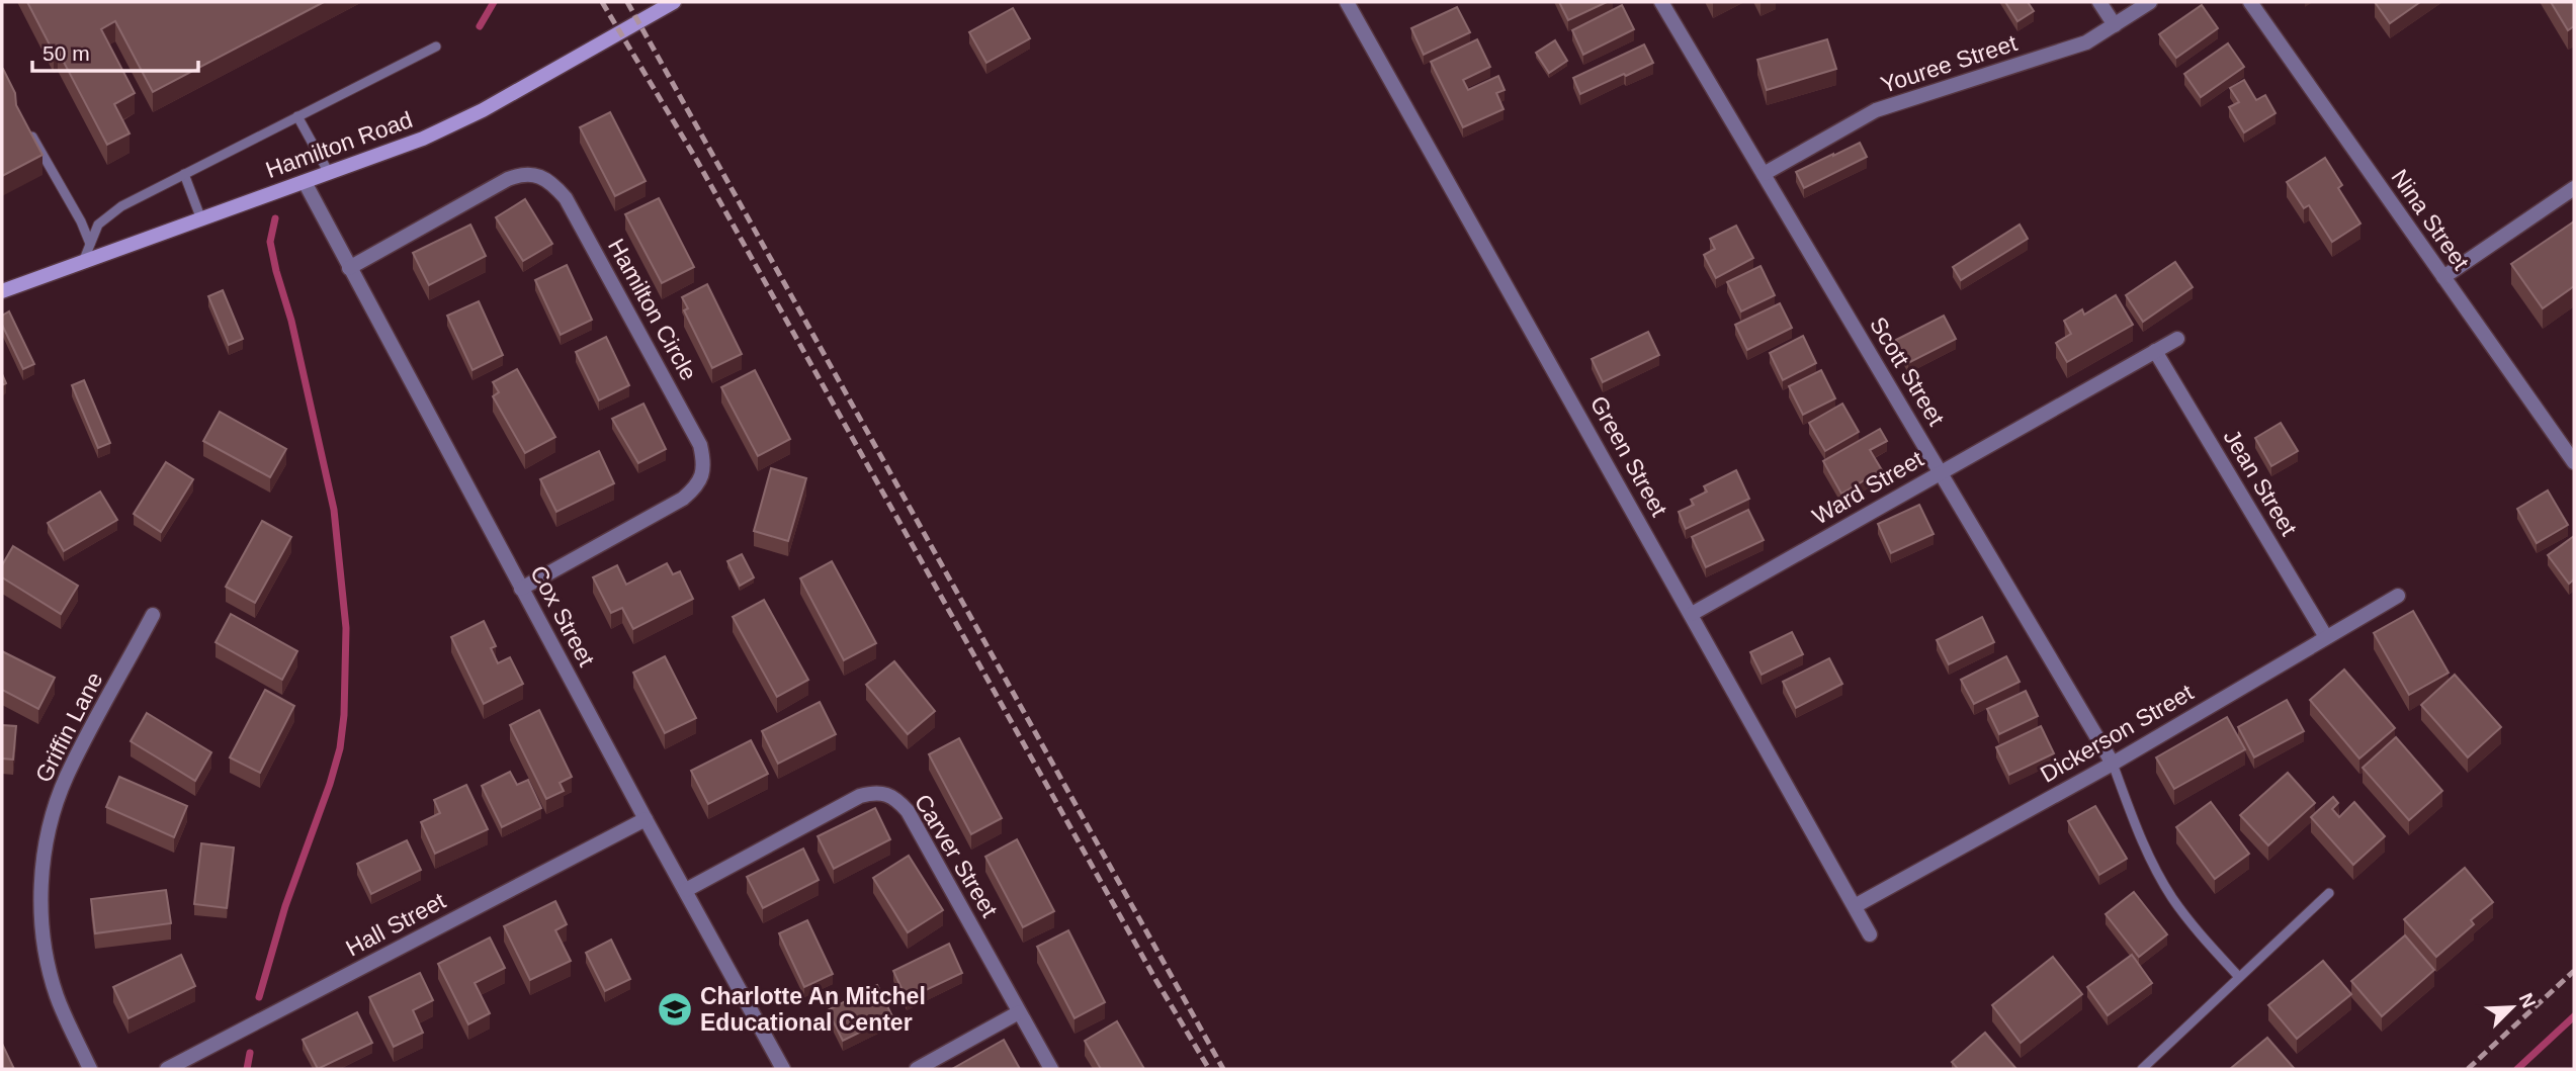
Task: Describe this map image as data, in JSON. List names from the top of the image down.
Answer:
{
  "streets": {
    "street": [
      "Youree Street",
      "Hamilton Road",
      "Nina Street",
      "Hamilton Circle",
      "Scott Street",
      "Green Street",
      "Jean Street",
      "Ward Street",
      "Cox Street",
      "Griffin Lane",
      "Dickerson Street",
      "Carver Street",
      "Hall Street"
    ]
  },
  "crossings": [
    ["Youree Street", "Scott Street"],
    ["Hamilton Road", "Cox Street"],
    ["Hamilton Circle", "Cox Street"],
    ["Scott Street", "Ward Street"],
    ["Scott Street", "Dickerson Street"],
    ["Green Street", "Ward Street"],
    ["Green Street", "Dickerson Street"],
    ["Jean Street", "Ward Street"],
    ["Jean Street", "Dickerson Street"],
    ["Cox Street", "Carver Street"],
    ["Cox Street", "Hall Street"]
  ],
  "places": {
    "school or university": ["Charlotte An Mitchel Educational Center"]
  },
  "scale_bar": "50 m",
  "north": "top right"
}
